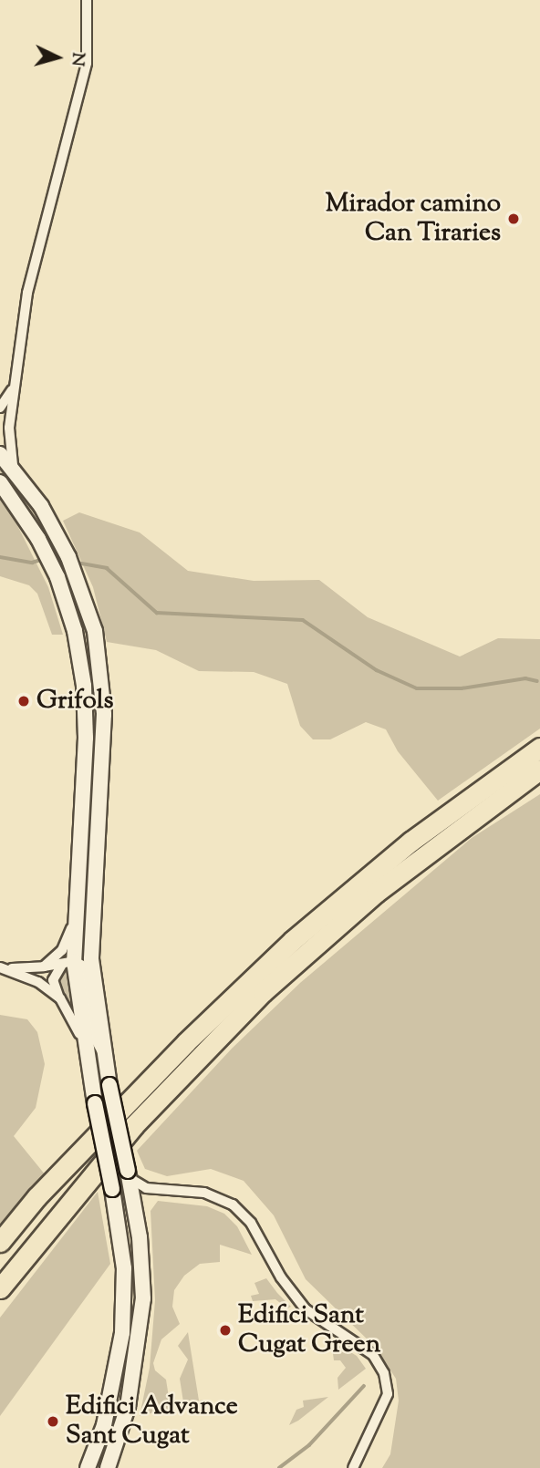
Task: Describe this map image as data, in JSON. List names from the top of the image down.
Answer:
{
  "places": [
    "Mirador camino Can Tiraries",
    "Grifols",
    "Edifici Sant Cugat Green",
    "Edifici Advance Sant Cugat"
  ],
  "north": "right"
}
